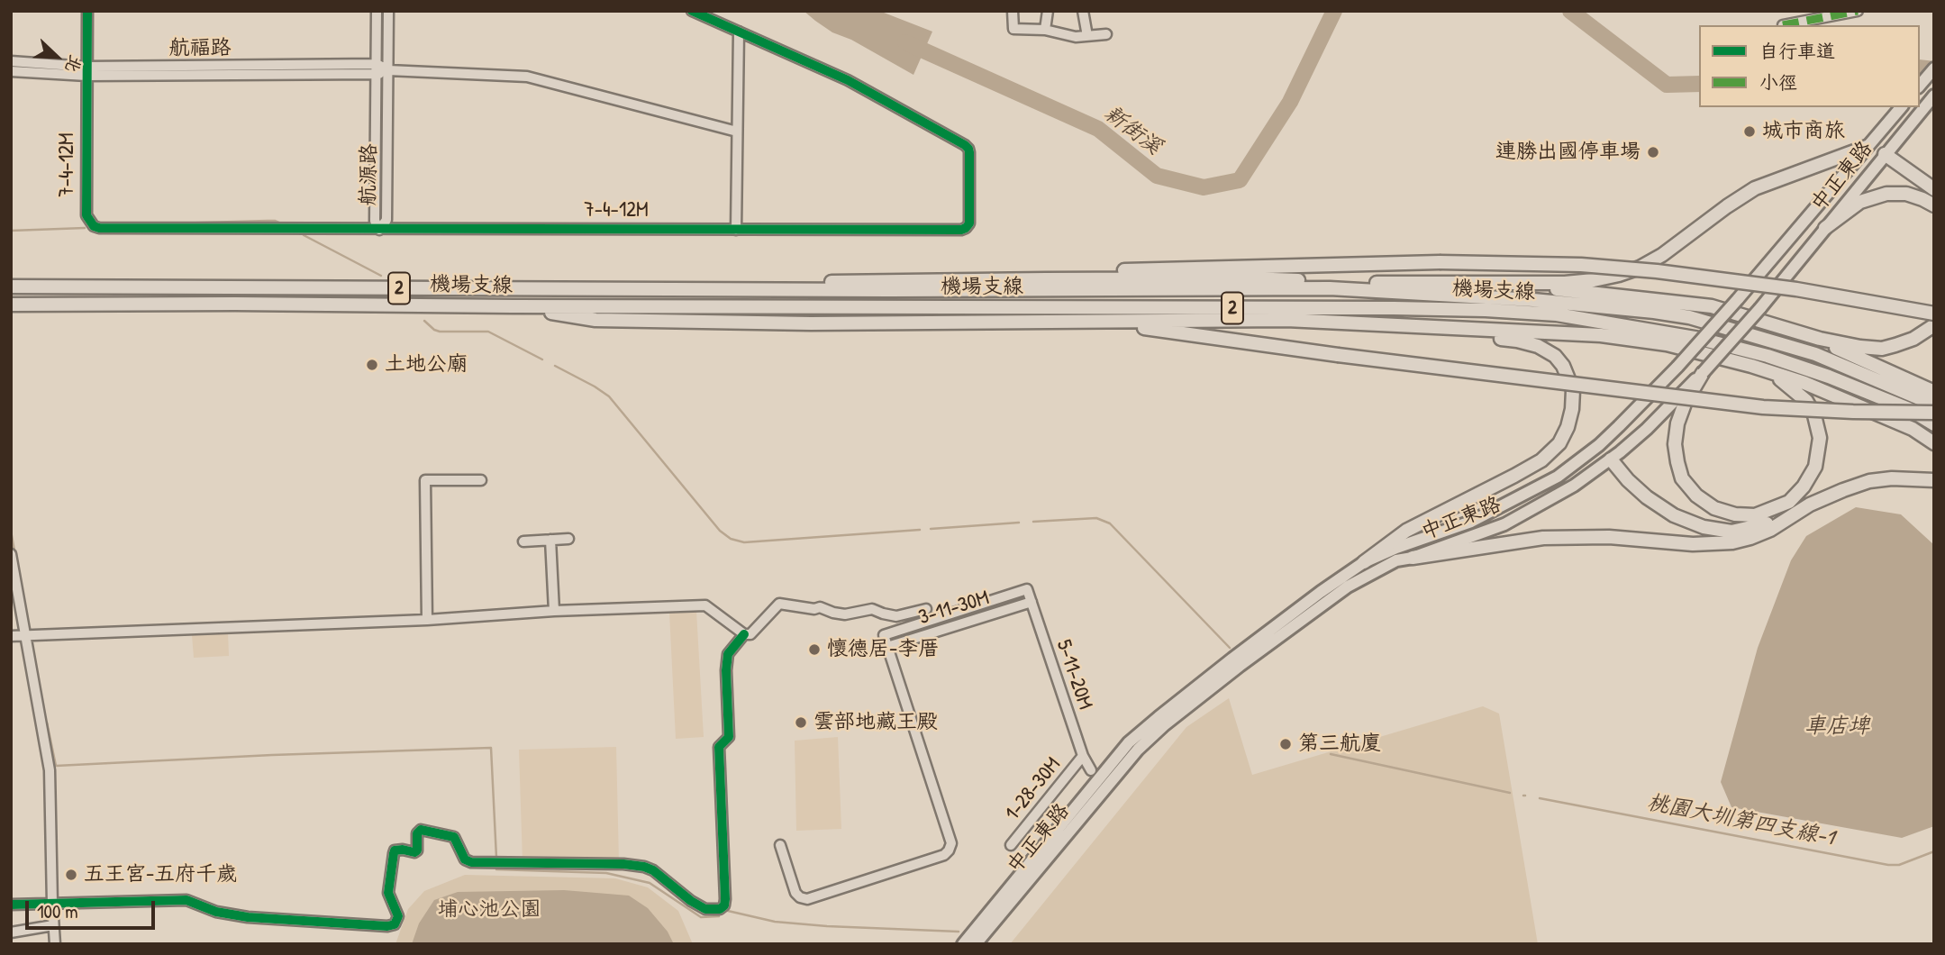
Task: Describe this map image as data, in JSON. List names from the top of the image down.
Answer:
{
  "streets": {
    "highway": ["機場支線", "2"],
    "main road": ["中正東路"],
    "street": [
      "航福路",
      "7-4-12M",
      "航源路",
      "3-11-30M",
      "5-11-20M",
      "1-28-30M"
    ]
  },
  "crossings": [
    ["航福路", "7-4-12M"],
    ["航福路", "航源路"],
    ["7-4-12M", "航源路"],
    ["3-11-30M", "5-11-20M"],
    ["5-11-20M", "1-28-30M"]
  ],
  "water": ["新街溪", "車店埤", "桃園大圳第四支線-1"],
  "parks": ["埔心池公園"],
  "places": [
    "城市商旅",
    "連勝出國停車場",
    "土地公廟",
    "懷德居-李厝",
    "雲部地藏王殿",
    "第三航廈",
    "五王宮-五府千歲"
  ],
  "legend": ["自行車道", "小徑"],
  "scale_bar": "100 m",
  "north": "bottom right"
}
